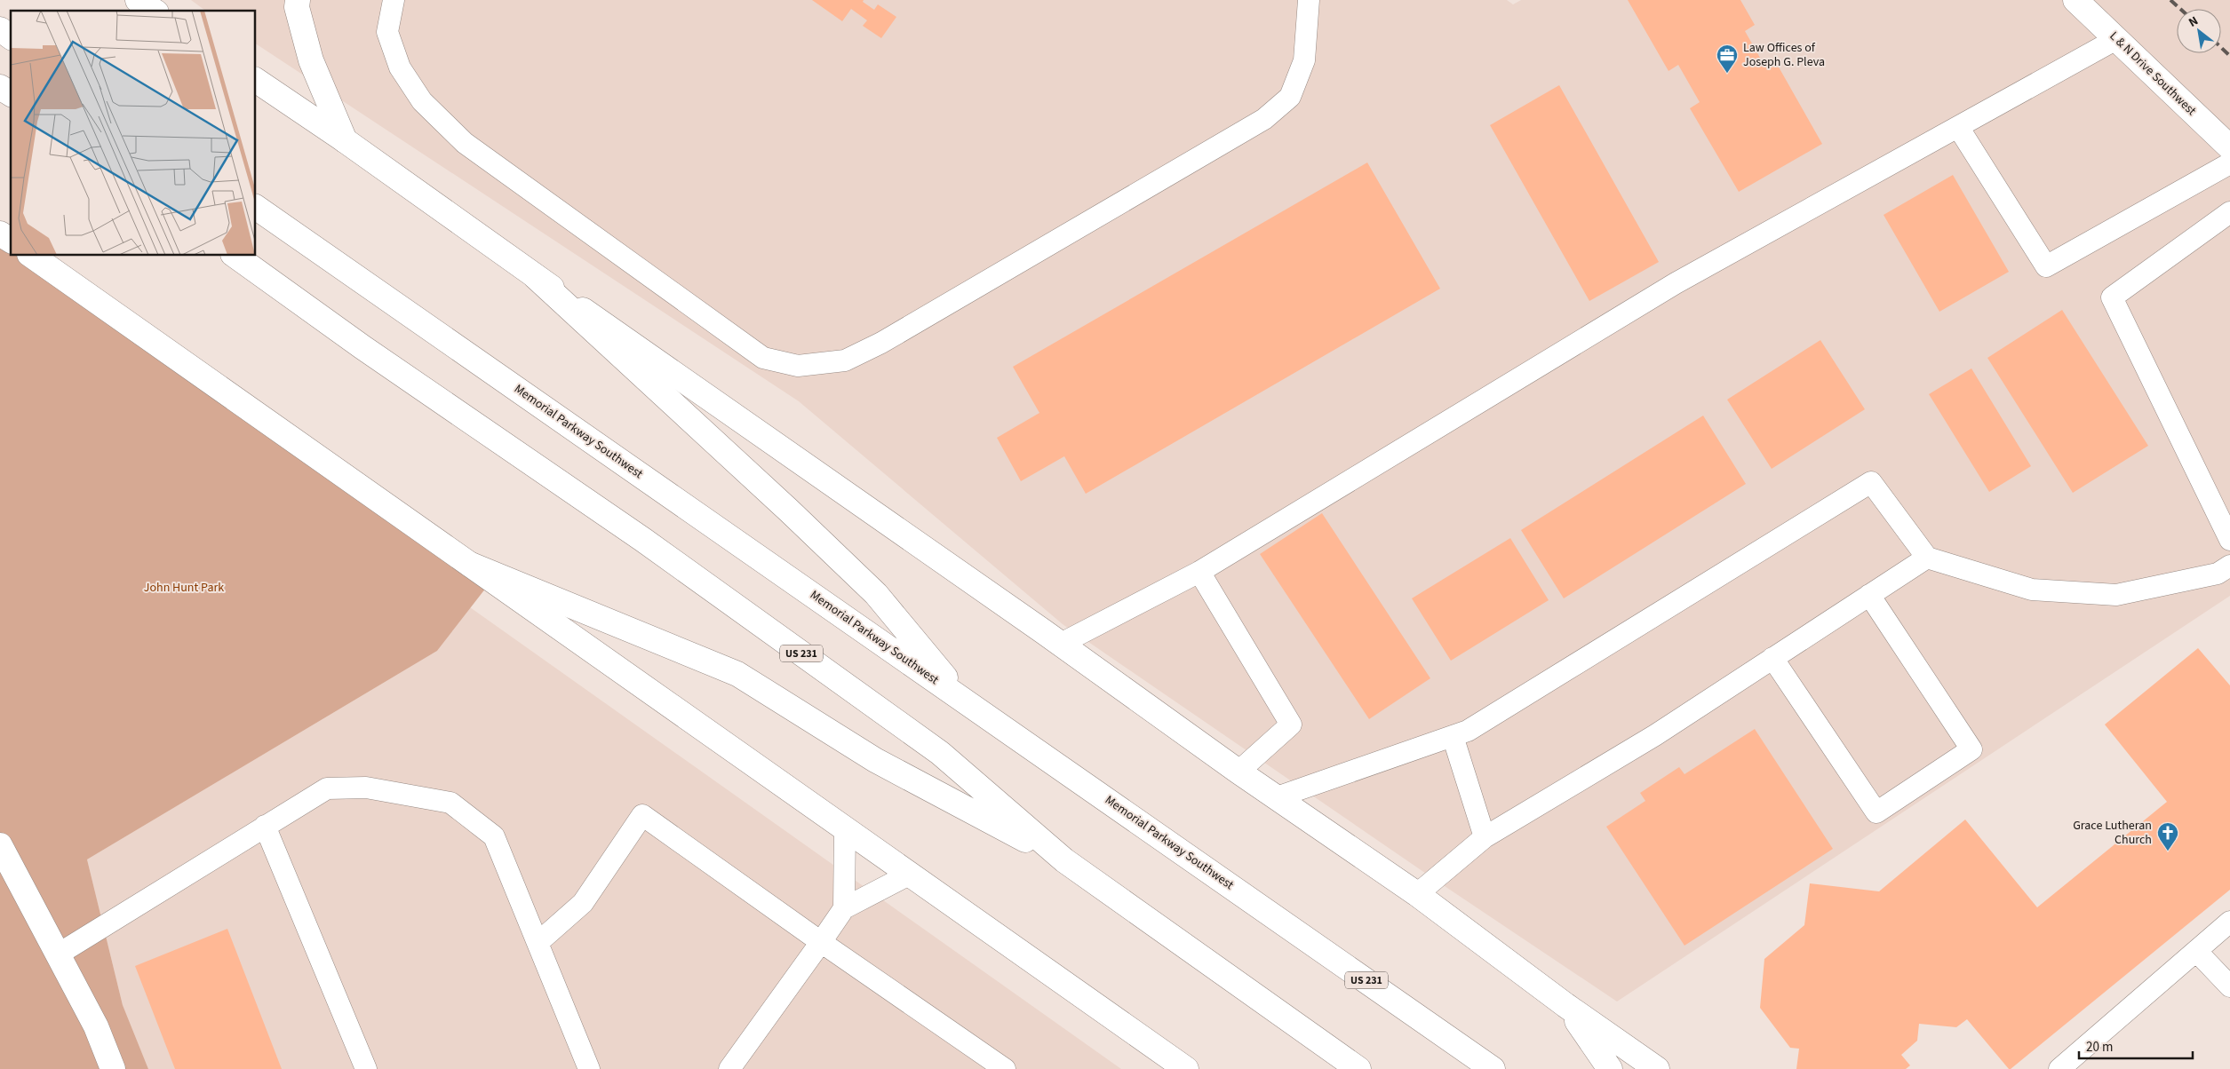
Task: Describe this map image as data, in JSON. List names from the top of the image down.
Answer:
{
  "streets": {
    "main road": ["L & N Drive Southwest", "Memorial Parkway Southwest", "US 231"]
  },
  "parks": ["John Hunt Park"],
  "places": {
    "office": ["Law Offices of Joseph G. Pleva"],
    "church": ["Grace Lutheran Church"]
  },
  "scale_bar": "20 m",
  "north": "top left"
}
